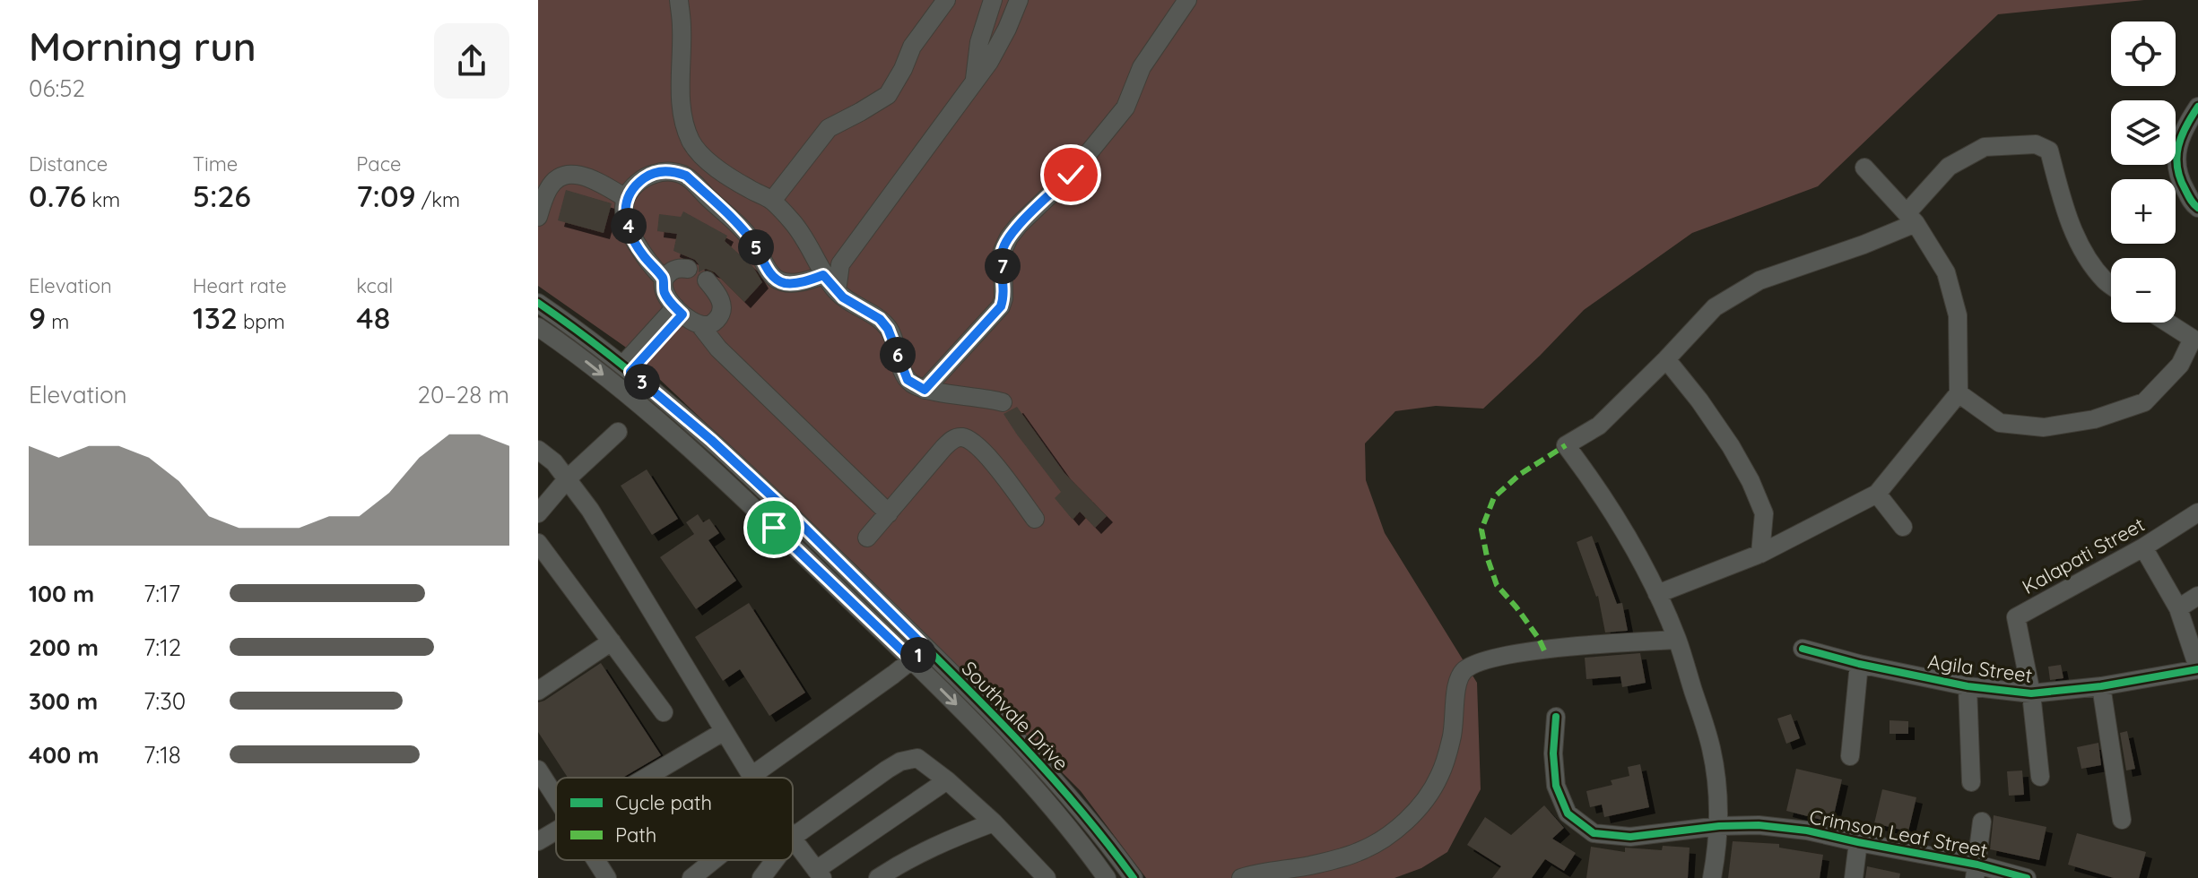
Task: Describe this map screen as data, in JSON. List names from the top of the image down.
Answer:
{
  "streets": {
    "street": [
      "Kalapati Street",
      "Agila Street",
      "Southvale Drive",
      "Crimson Leaf Street"
    ]
  },
  "crossings": [
    ["Kalapati Street", "Agila Street"]
  ],
  "legend": ["Cycle path", "Path"],
  "page": {
    "heading": ["Morning run", "06:52"],
    "map_buttons": ["+", "−"],
    "stats": [
      ["Distance", "0.76 km"],
      ["Time", "5:26"],
      ["Pace", "7:09 /km"],
      ["Elevation", "9 m"],
      ["Heart rate", "132 bpm"],
      ["kcal", "48"]
    ],
    "pins": [
      "4",
      "5",
      "7",
      "6",
      "3",
      "1"
    ],
    "chart": ["Elevation", "20–28 m"],
    "list": [
      {
        "name": "100 m",
        "note": "7:17"
      },
      {
        "name": "200 m",
        "note": "7:12"
      },
      {
        "name": "300 m",
        "note": "7:30"
      },
      {
        "name": "400 m",
        "note": "7:18"
      }
    ]
  }
}
